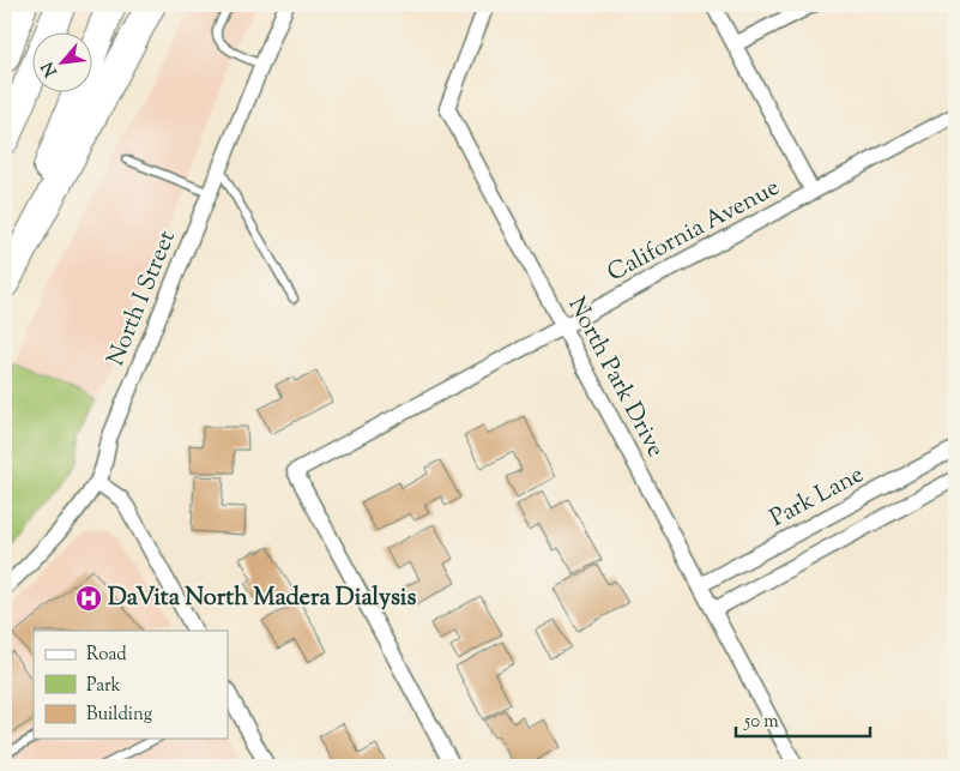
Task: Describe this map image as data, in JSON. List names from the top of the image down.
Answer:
{
  "streets": {
    "street": [
      "California Avenue",
      "North I Street",
      "North Park Drive",
      "Park Lane"
    ]
  },
  "crossings": [
    ["California Avenue", "North Park Drive"],
    ["North Park Drive", "Park Lane"]
  ],
  "places": {
    "hospital": ["DaVita North Madera Dialysis"]
  },
  "legend": ["Road", "Park", "Building"],
  "scale_bar": "50 m",
  "north": "bottom left"
}
